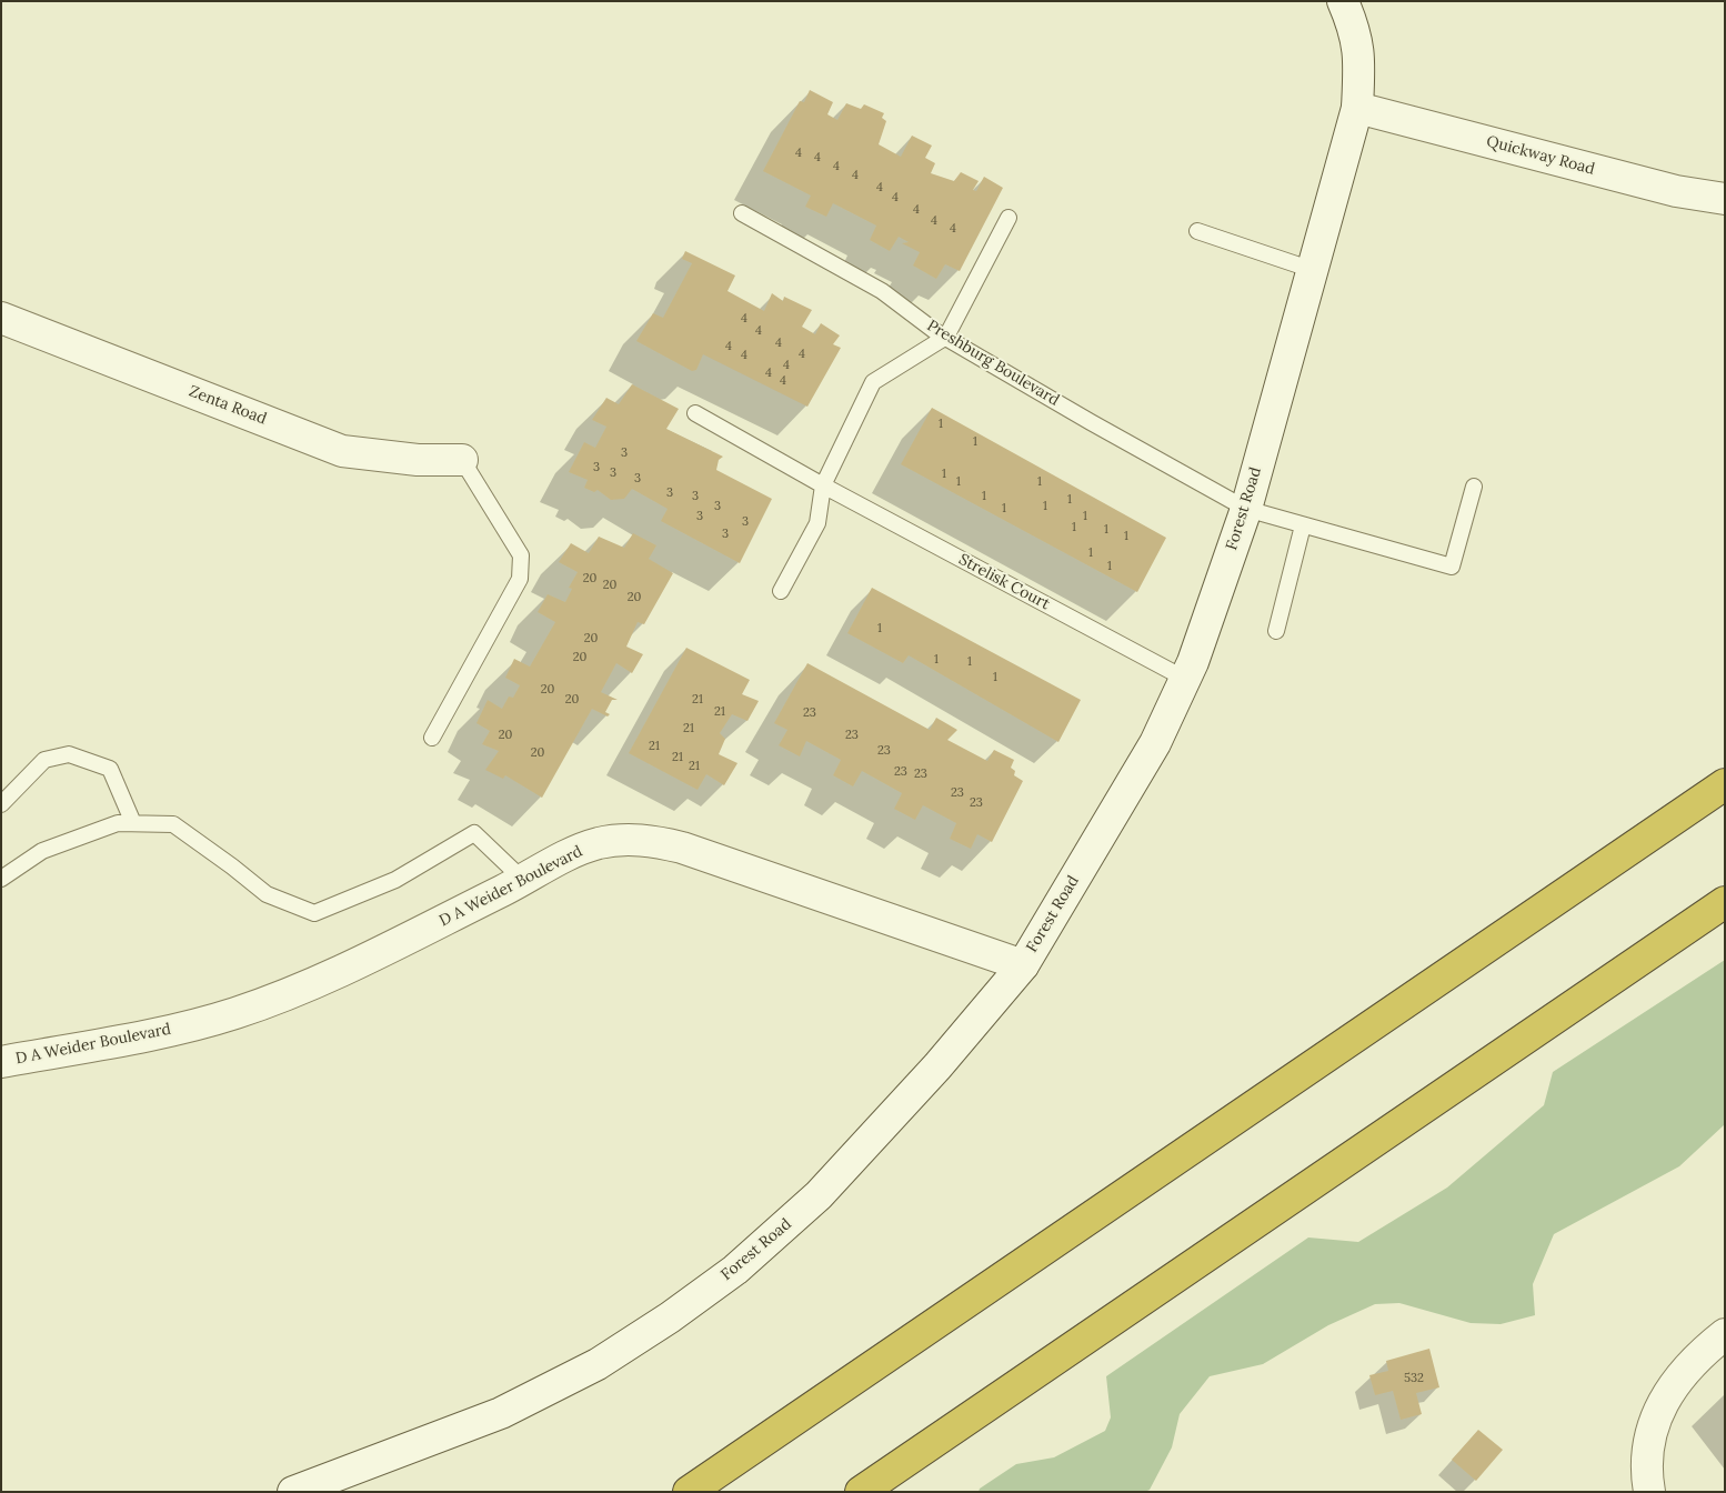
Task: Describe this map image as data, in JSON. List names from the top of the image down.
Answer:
{
  "streets": {
    "street": [
      "Quickway Road",
      "Zenta Road",
      "Forest Road",
      "D A Weider Boulevard"
    ],
    "lane": ["Preshburg Boulevard", "Strelisk Court"]
  },
  "crossings": [
    ["Quickway Road", "Forest Road"],
    ["Preshburg Boulevard", "Forest Road"],
    ["Forest Road", "Strelisk Court"],
    ["Forest Road", "D A Weider Boulevard"]
  ],
  "house_numbers": [
    "4",
    "4",
    "4",
    "4",
    "4",
    "4",
    "4",
    "4",
    "4",
    "4",
    "4",
    "4",
    "4",
    "4",
    "4",
    "4",
    "4",
    "4",
    "1",
    "1",
    "3",
    "3",
    "3",
    "1",
    "3",
    "1",
    "1",
    "3",
    "3",
    "1",
    "1",
    "3",
    "1",
    "1",
    "3",
    "1",
    "3",
    "1",
    "1",
    "3",
    "1",
    "1",
    "1",
    "20",
    "20",
    "20",
    "1",
    "20",
    "20",
    "1",
    "1",
    "1",
    "20",
    "20",
    "21",
    "21",
    "23",
    "21",
    "20",
    "23",
    "21",
    "23",
    "20",
    "21",
    "21",
    "23",
    "23",
    "23",
    "23",
    "532"
  ]
}
